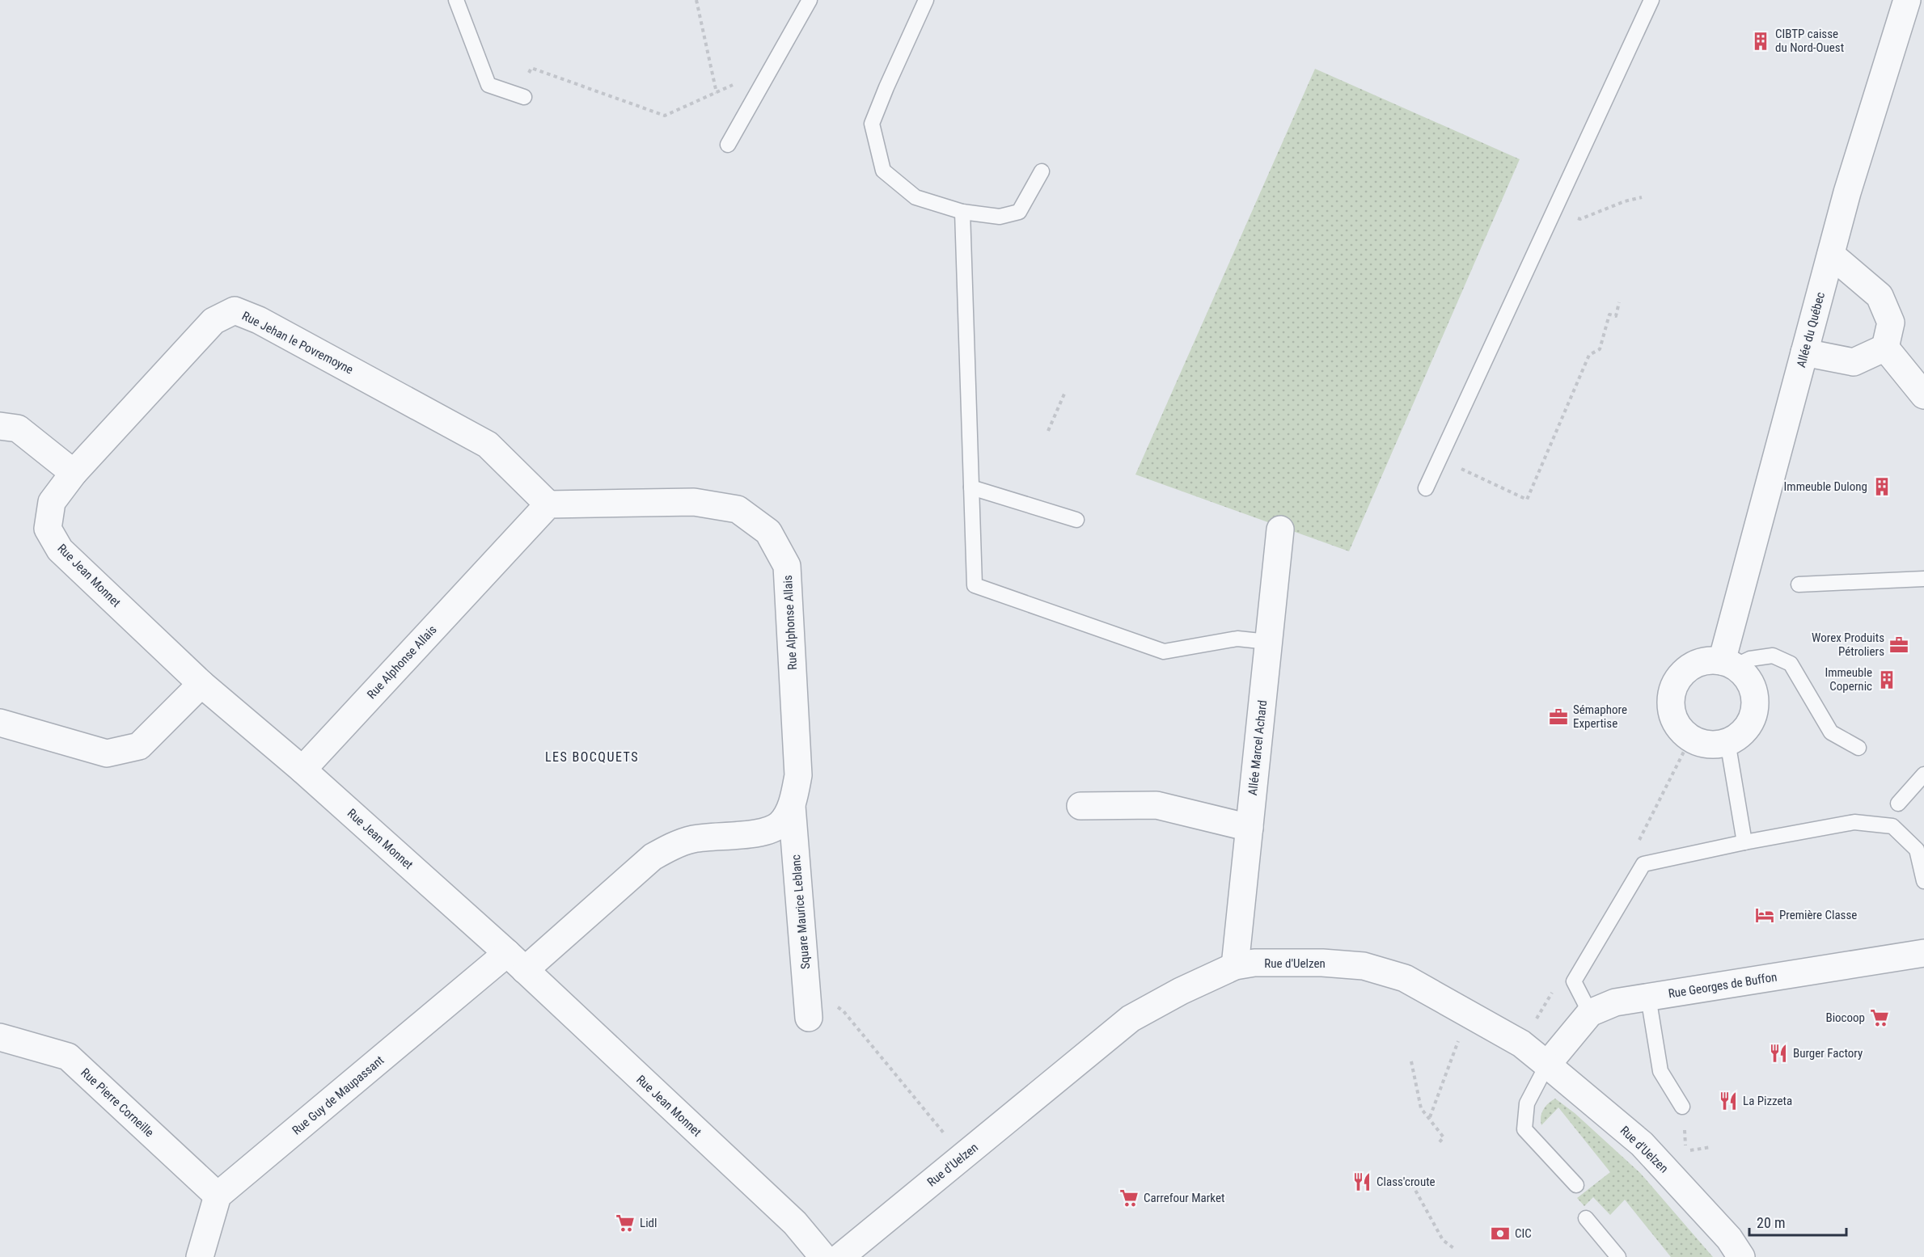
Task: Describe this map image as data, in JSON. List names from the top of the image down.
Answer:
{
  "streets": {
    "street": [
      "Allée du Québec",
      "Rue Jehan le Povremoyne",
      "Rue Jean Monnet",
      "Rue Alphonse Allais",
      "Allée Marcel Achard",
      "Square Maurice Leblanc",
      "Rue d'Uelzen",
      "Rue Georges de Buffon",
      "Rue Guy de Maupassant",
      "Rue Pierre Corneille"
    ]
  },
  "crossings": [
    ["Rue Jehan le Povremoyne", "Rue Jean Monnet"],
    ["Rue Jehan le Povremoyne", "Rue Alphonse Allais"],
    ["Rue Jean Monnet", "Rue Alphonse Allais"],
    ["Rue Jean Monnet", "Rue Guy de Maupassant"],
    ["Rue Alphonse Allais", "Square Maurice Leblanc"],
    ["Rue Alphonse Allais", "Rue Guy de Maupassant"],
    ["Allée Marcel Achard", "Rue d'Uelzen"],
    ["Rue d'Uelzen", "Rue Georges de Buffon"],
    ["Rue Guy de Maupassant", "Rue Pierre Corneille"]
  ],
  "districts": ["LES BOCQUETS"],
  "places": {
    "building": ["CIBTP caisse du Nord-Ouest", "Immeuble Dulong", "Immeuble Copernic"],
    "office": ["Worex Produits Pétroliers", "Sémaphore Expertise"],
    "hotel": ["Première Classe"],
    "supermarket": ["Biocoop", "Carrefour Market", "Lidl"],
    "restaurant": ["Burger Factory", "La Pizzeta", "Class'croute"],
    "bank": ["CIC"]
  },
  "scale_bar": "20 m"
}
